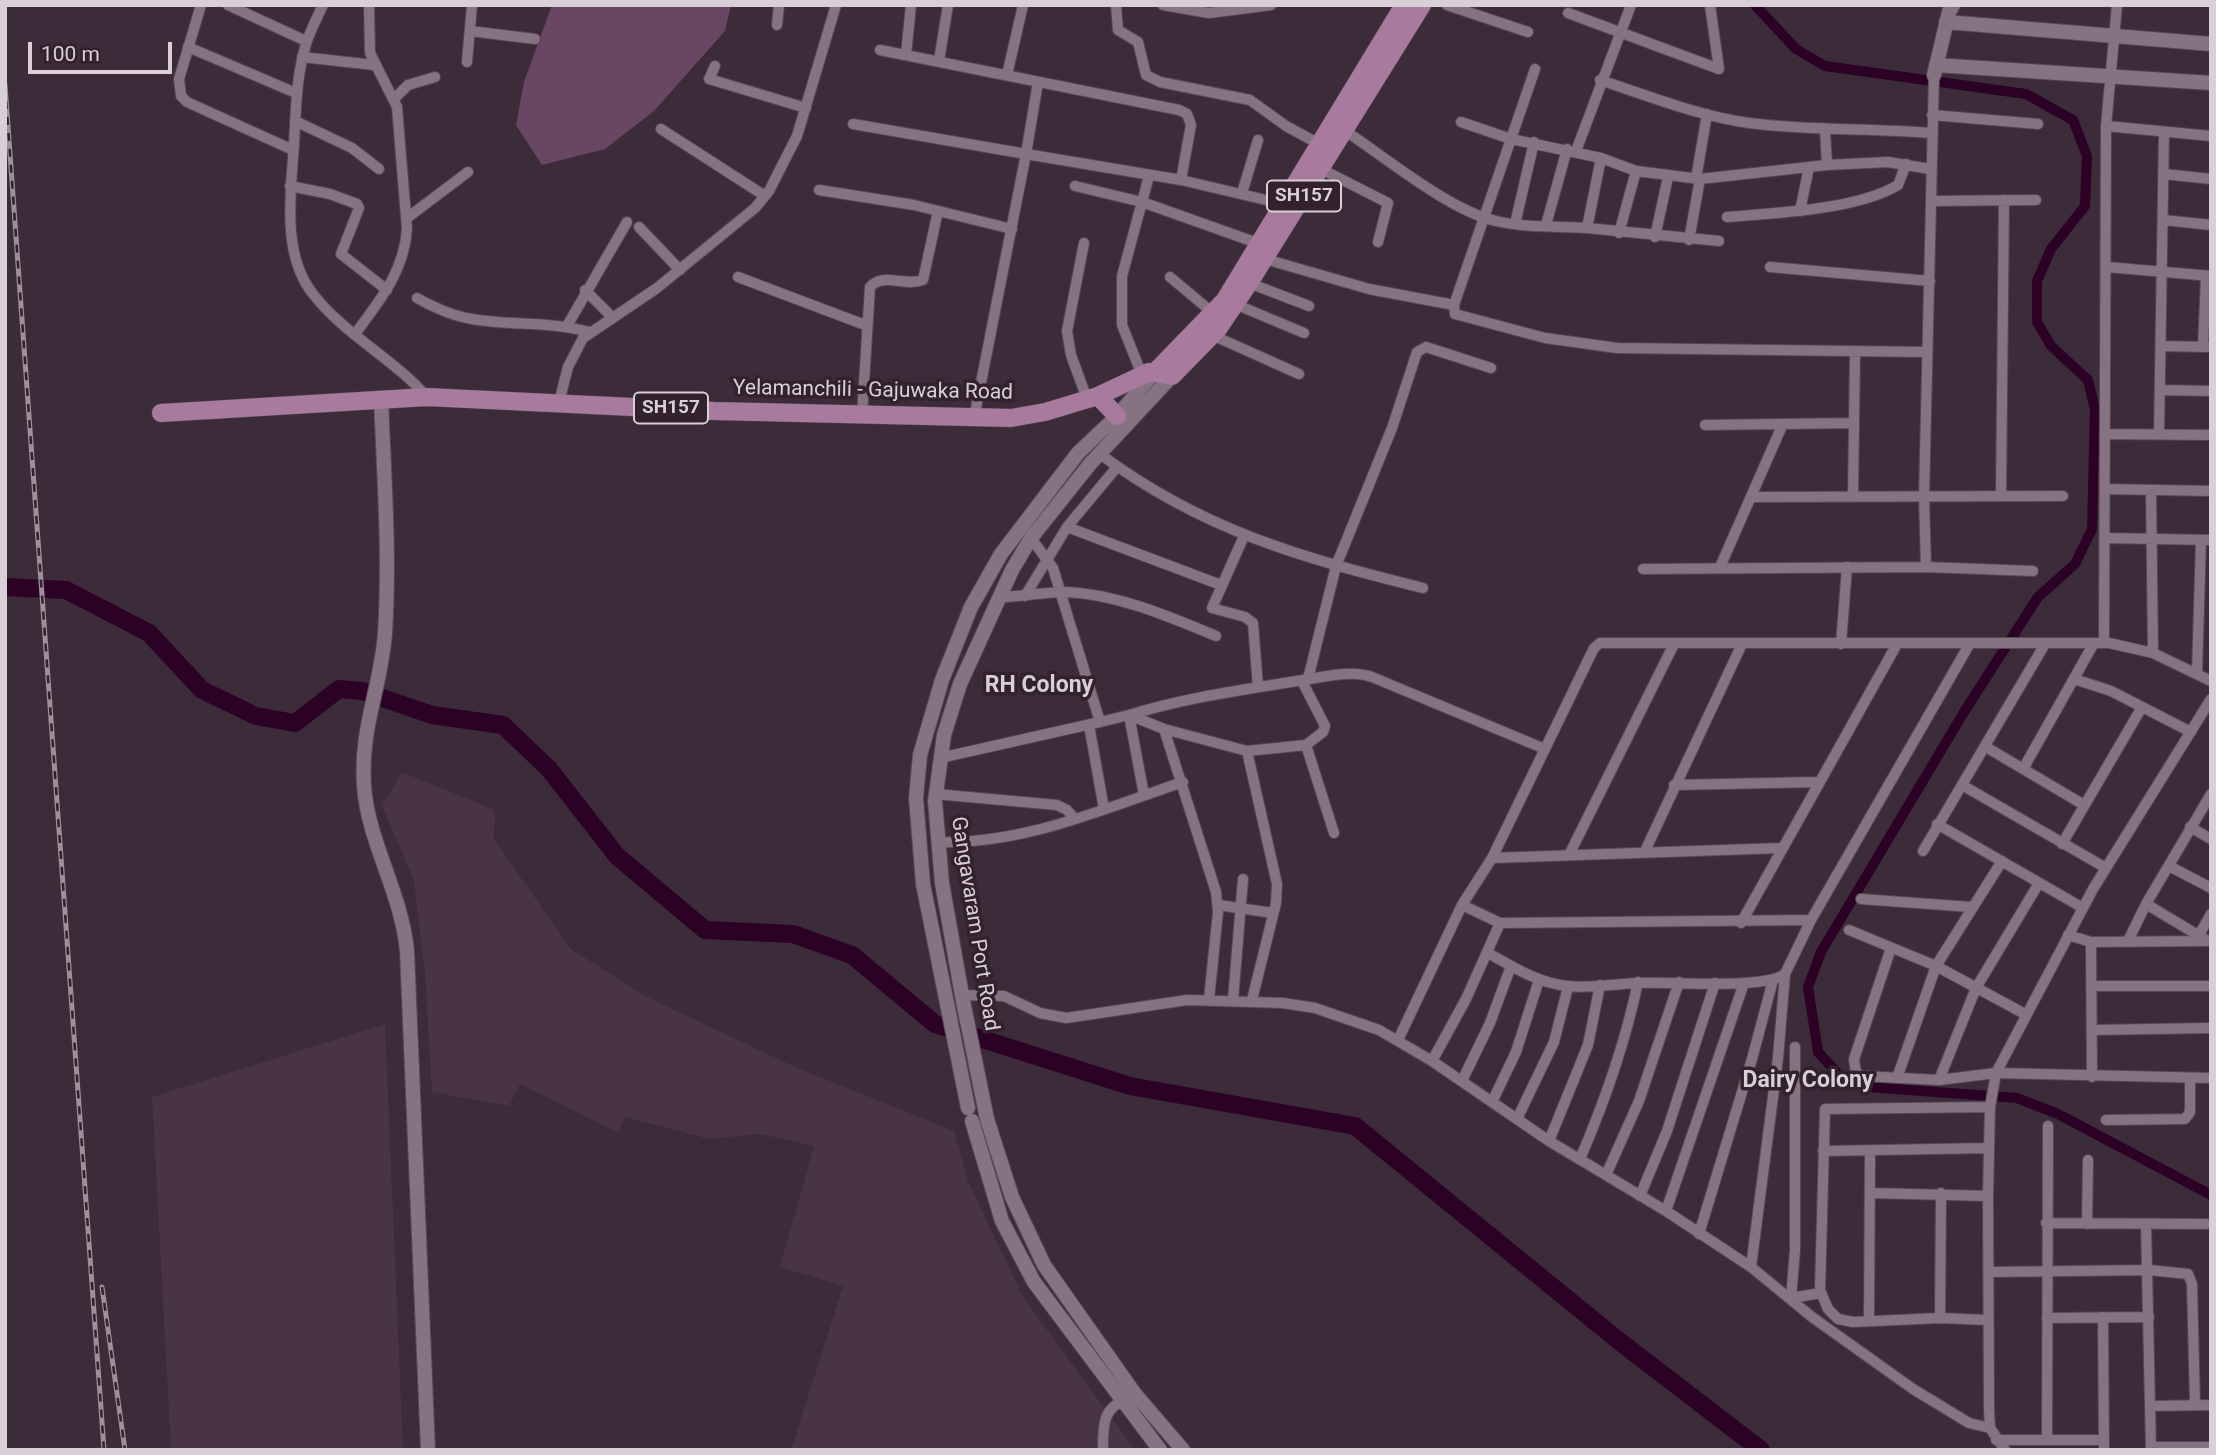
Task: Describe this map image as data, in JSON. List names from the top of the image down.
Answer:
{
  "streets": {
    "main road": ["SH157", "Yelamanchili - Gajuwaka Road"],
    "street": ["Gangavaram Port Road"]
  },
  "crossings": [
    ["Yelamanchili - Gajuwaka Road", "Gangavaram Port Road"]
  ],
  "districts": ["RH Colony", "Dairy Colony"],
  "scale_bar": "100 m"
}
